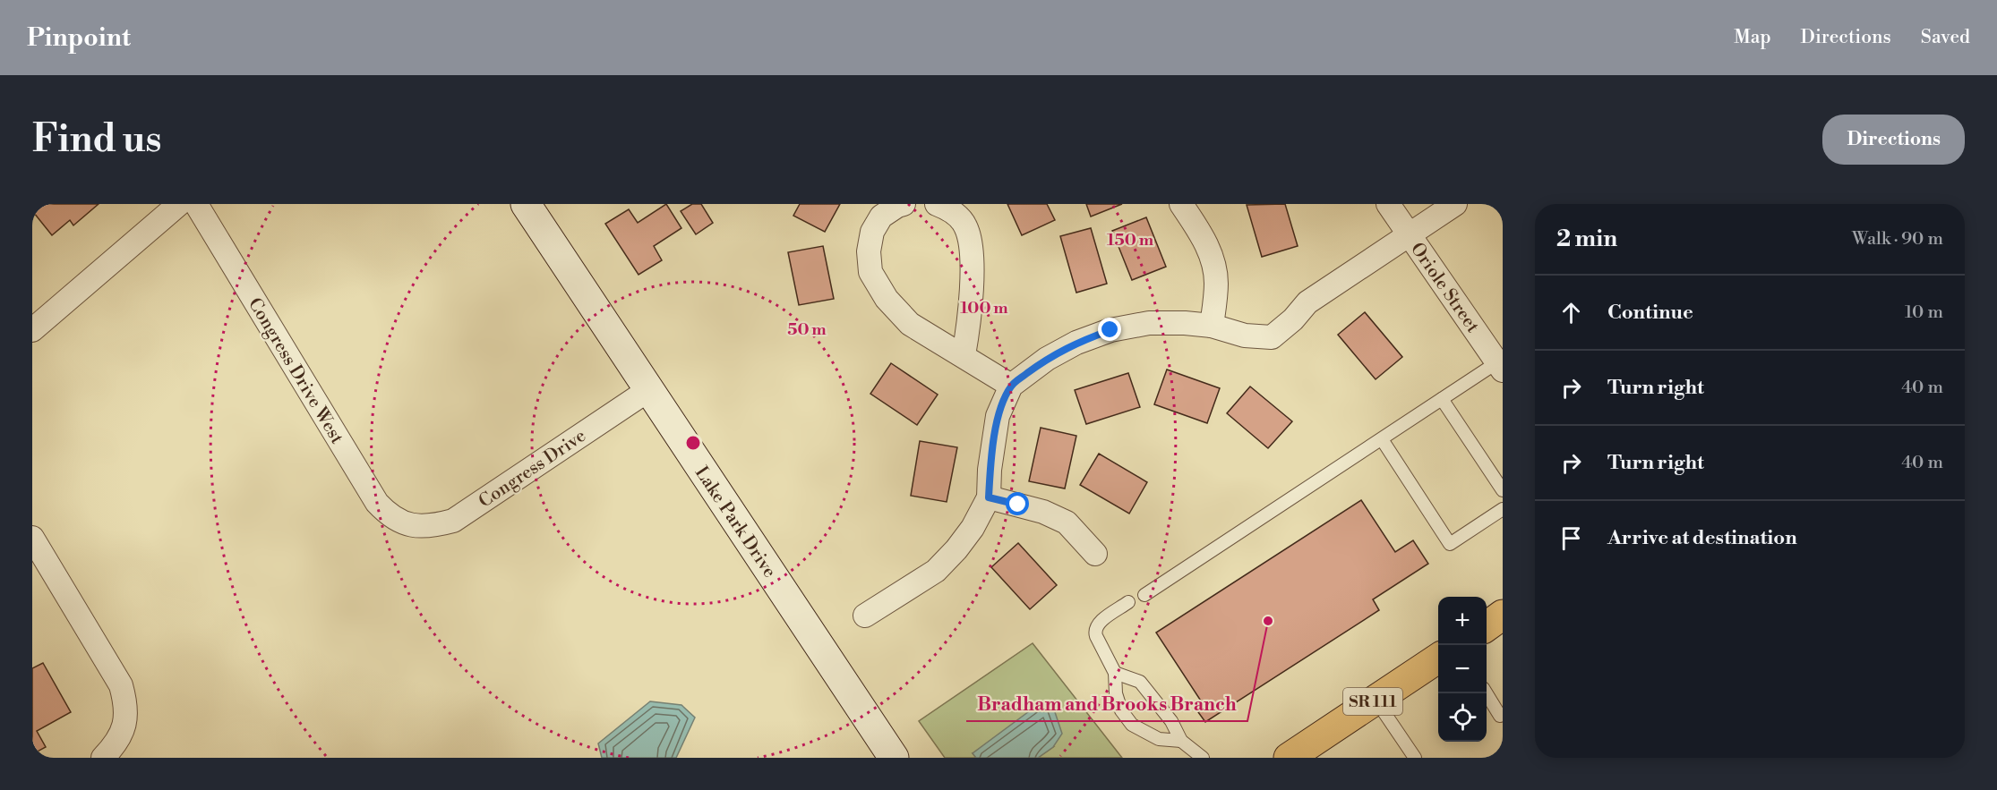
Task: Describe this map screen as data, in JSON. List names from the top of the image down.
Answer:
{
  "streets": {
    "main road": ["SR 111"],
    "street": [
      "Oriole Street",
      "Congress Drive West",
      "Congress Drive",
      "Lake Park Drive"
    ]
  },
  "crossings": [
    ["Congress Drive West", "Congress Drive"],
    ["Congress Drive", "Lake Park Drive"]
  ],
  "places": ["Bradham and Brooks Branch"],
  "page": {
    "header": "Pinpoint",
    "nav": ["Map", "Directions", "Saved"],
    "buttons": "Directions",
    "title": "Find us",
    "heading": ["2 min", "Walk · 90 m"],
    "list": [
      ["Continue", "10 m"],
      ["Turn right", "40 m"],
      ["Turn right", "40 m"],
      "Arrive at destination"
    ],
    "map_buttons": ["+", "−"]
  },
  "rings": ["150 m", "100 m", "50 m"]
}
